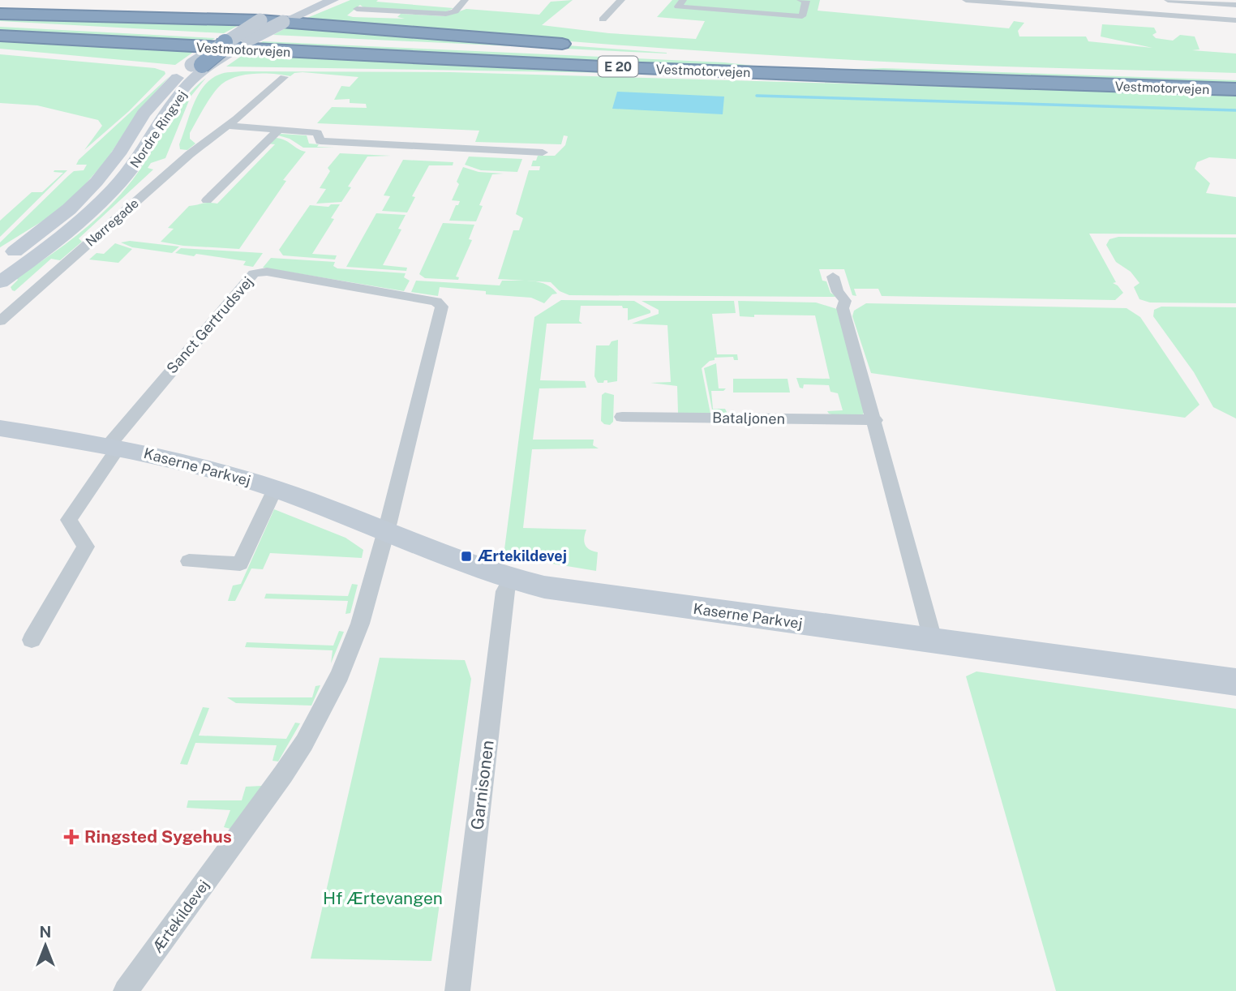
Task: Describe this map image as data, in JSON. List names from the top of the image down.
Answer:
{
  "streets": {
    "highway": ["Vestmotorvejen", "E 20"],
    "street": [
      "Nordre Ringvej",
      "Nørregade",
      "Sanct Gertrudsvej",
      "Bataljonen",
      "Kaserne Parkvej",
      "Garnisonen",
      "Ærtekildevej"
    ]
  },
  "crossings": [
    ["Sanct Gertrudsvej", "Kaserne Parkvej"],
    ["Sanct Gertrudsvej", "Ærtekildevej"],
    ["Kaserne Parkvej", "Garnisonen"],
    ["Kaserne Parkvej", "Ærtekildevej"]
  ],
  "parks": ["Hf Ærtevangen"],
  "places": {
    "transit": ["Ærtekildevej"],
    "health": ["Ringsted Sygehus"]
  },
  "north": "top"
}
